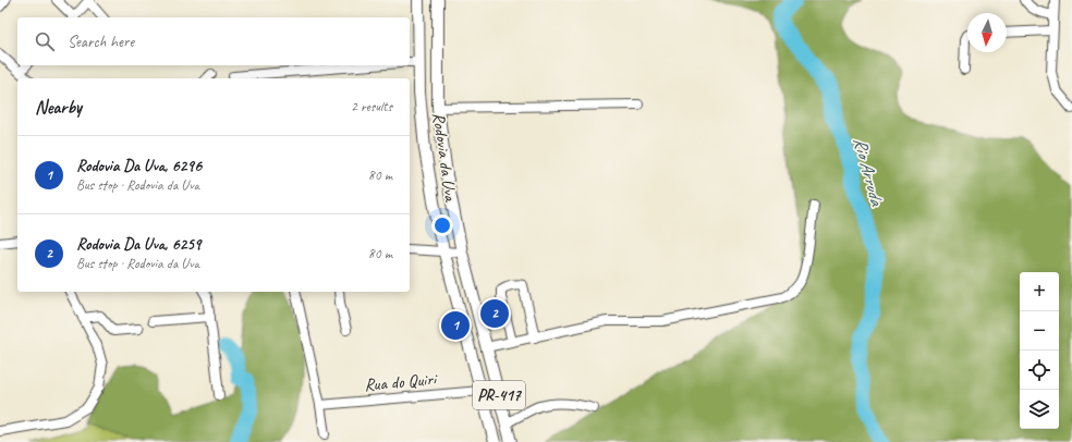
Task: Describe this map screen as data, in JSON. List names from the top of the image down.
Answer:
{
  "streets": {
    "main road": ["Rodovia da Uva", "PR-417"],
    "street": ["Rua do Quiri"]
  },
  "crossings": [
    ["Rodovia da Uva", "Rua do Quiri"]
  ],
  "water": ["Rio Arruda"],
  "north": "bottom",
  "page": {
    "search": "Search here",
    "heading": ["Nearby", "2 results"],
    "list": [
      {
        "mark": "1",
        "name": "Rodovia Da Uva, 6296",
        "note": "Bus stop · Rodovia da Uva",
        "value": "80 m"
      },
      {
        "mark": "2",
        "name": "Rodovia Da Uva, 6259",
        "note": "Bus stop · Rodovia da Uva",
        "value": "80 m"
      }
    ],
    "map_buttons": ["+", "−"],
    "pins": ["2", "1"]
  }
}
